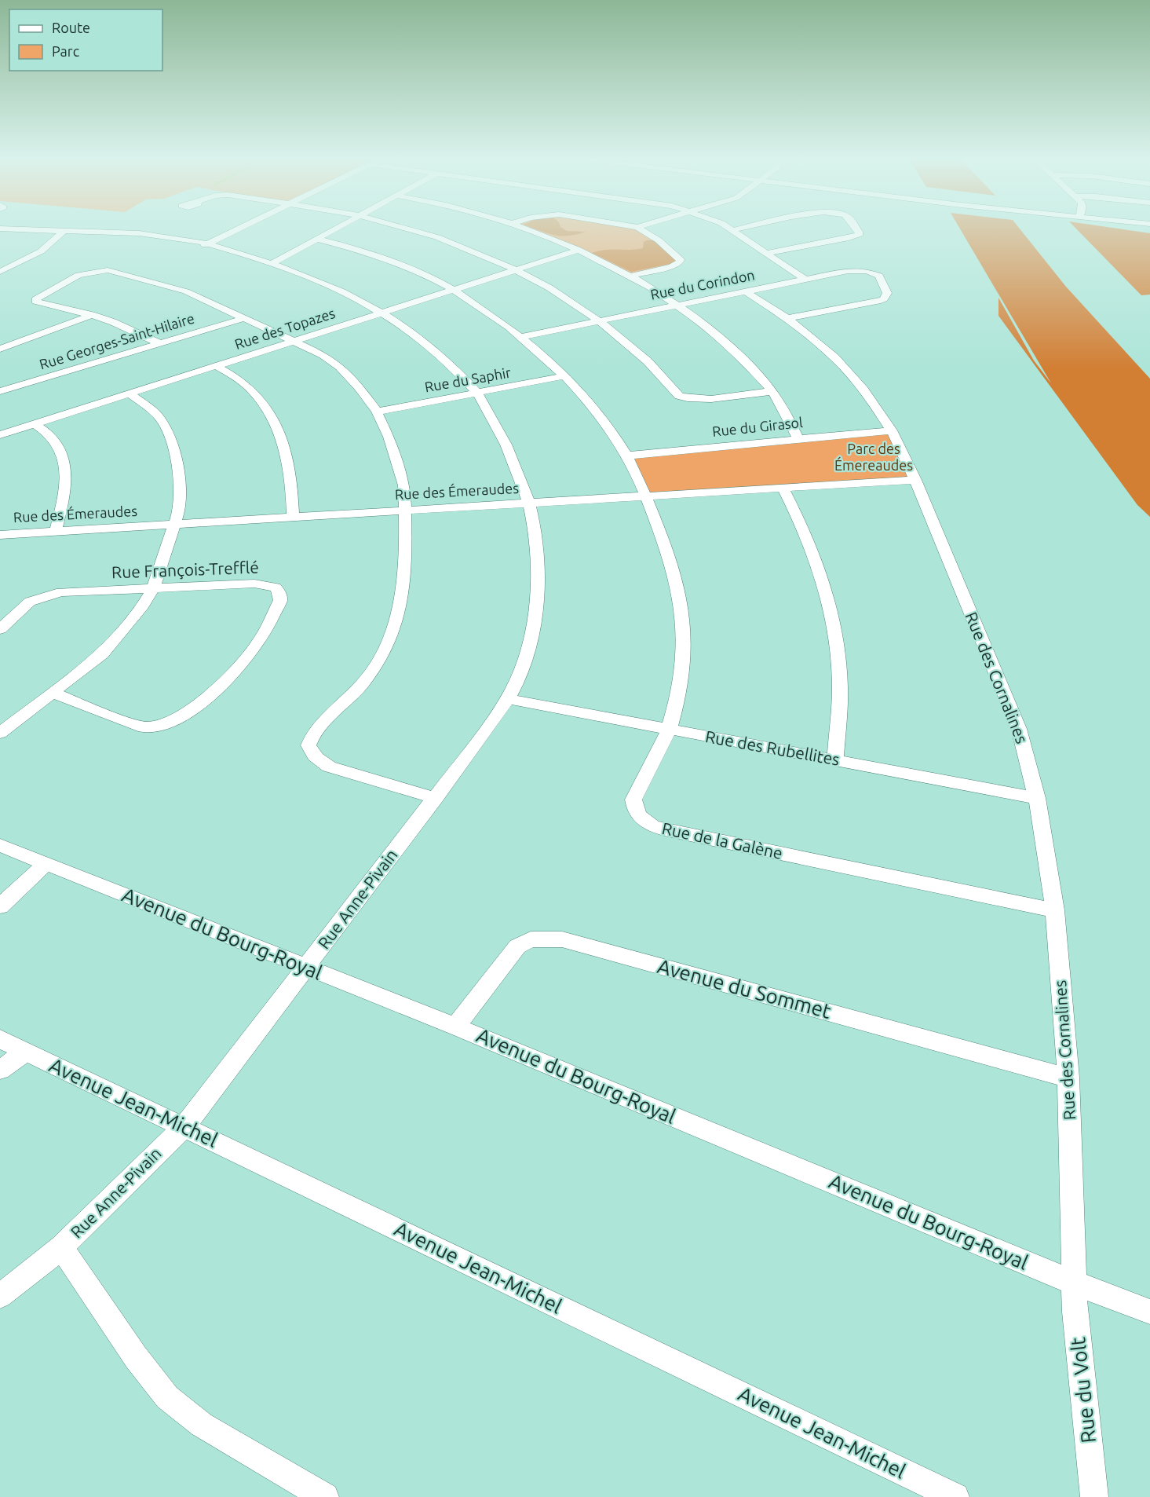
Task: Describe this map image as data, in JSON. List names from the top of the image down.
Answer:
{
  "streets": {
    "street": [
      "Rue du Corindon",
      "Rue des Topazes",
      "Rue Georges-Saint-Hilaire",
      "Rue du Saphir",
      "Rue du Girasol",
      "Rue des Émeraudes",
      "Rue François-Trefflé",
      "Rue des Cornalines",
      "Rue des Rubellites",
      "Rue de la Galène",
      "Rue Anne-Pivain",
      "Avenue du Bourg-Royal",
      "Avenue du Sommet",
      "Avenue Jean-Michel",
      "Rue du Volt"
    ]
  },
  "crossings": [
    ["Rue du Corindon", "Rue des Cornalines"],
    ["Rue du Corindon", "Rue de la Galène"],
    ["Rue des Topazes", "Rue de la Galène"],
    ["Rue des Topazes", "Rue Anne-Pivain"],
    ["Rue du Saphir", "Rue de la Galène"],
    ["Rue du Saphir", "Rue Anne-Pivain"],
    ["Rue du Girasol", "Rue des Cornalines"],
    ["Rue du Girasol", "Rue de la Galène"],
    ["Rue des Émeraudes", "Rue des Cornalines"],
    ["Rue des Émeraudes", "Rue de la Galène"],
    ["Rue des Émeraudes", "Rue Anne-Pivain"],
    ["Rue des Cornalines", "Rue des Rubellites"],
    ["Rue des Cornalines", "Rue de la Galène"],
    ["Rue des Cornalines", "Avenue du Bourg-Royal"],
    ["Rue des Cornalines", "Avenue du Sommet"],
    ["Rue des Cornalines", "Rue du Volt"],
    ["Rue des Rubellites", "Rue de la Galène"],
    ["Rue des Rubellites", "Rue Anne-Pivain"],
    ["Rue Anne-Pivain", "Avenue du Bourg-Royal"],
    ["Rue Anne-Pivain", "Avenue Jean-Michel"],
    ["Avenue du Bourg-Royal", "Avenue du Sommet"],
    ["Avenue du Bourg-Royal", "Rue du Volt"]
  ],
  "parks": ["Parc des Émereaudes"],
  "legend": ["Route", "Parc"]
}
